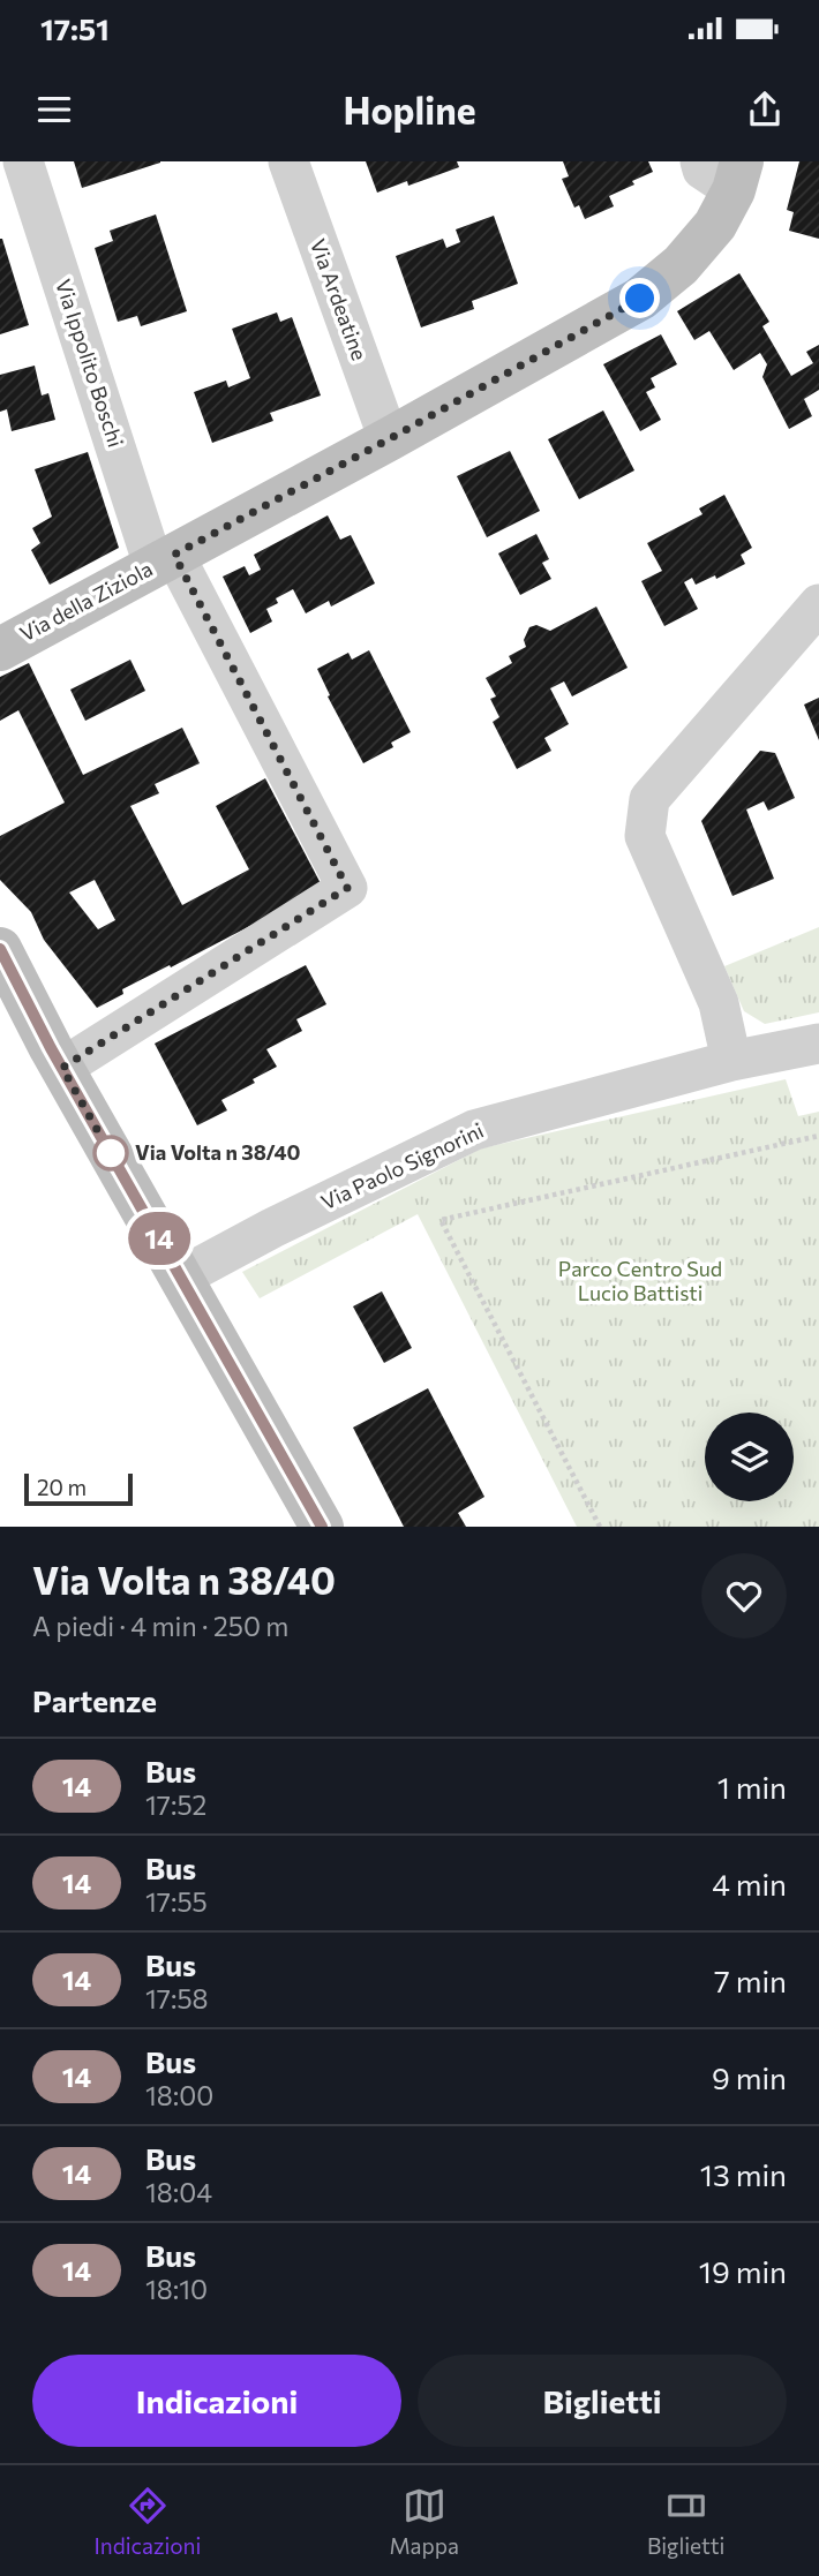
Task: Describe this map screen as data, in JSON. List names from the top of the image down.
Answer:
{
  "streets": {
    "street": [
      "Via Ardeatine",
      "Via Ippolito Boschi",
      "Via della Ziziola",
      "Via Paolo Signorini"
    ]
  },
  "crossings": [
    ["Via Ardeatine", "Via della Ziziola"],
    ["Via Ippolito Boschi", "Via della Ziziola"]
  ],
  "parks": ["Parco Centro Sud Lucio Battisti"],
  "places": ["Via Volta n 38/40"],
  "lines": ["bus line 14"],
  "scale_bar": "20 m",
  "page": {
    "status": "17:51",
    "header": "Hopline",
    "on_map": "14",
    "scale": "20 m",
    "heading": [
      ["Via Volta n 38/40", "A piedi · 4 min · 250 m"],
      "Partenze"
    ],
    "list": [
      {
        "mark": "14",
        "name": "Bus",
        "note": "17:52",
        "value": "1 min"
      },
      {
        "mark": "14",
        "name": "Bus",
        "note": "17:55",
        "value": "4 min"
      },
      {
        "mark": "14",
        "name": "Bus",
        "note": "17:58",
        "value": "7 min"
      },
      {
        "mark": "14",
        "name": "Bus",
        "note": "18:00",
        "value": "9 min"
      },
      {
        "mark": "14",
        "name": "Bus",
        "note": "18:04",
        "value": "13 min"
      },
      {
        "mark": "14",
        "name": "Bus",
        "note": "18:10",
        "value": "19 min"
      }
    ],
    "buttons": ["Indicazioni", "Biglietti"],
    "tabs": ["Indicazioni", "Mappa", "Biglietti"]
  }
}
